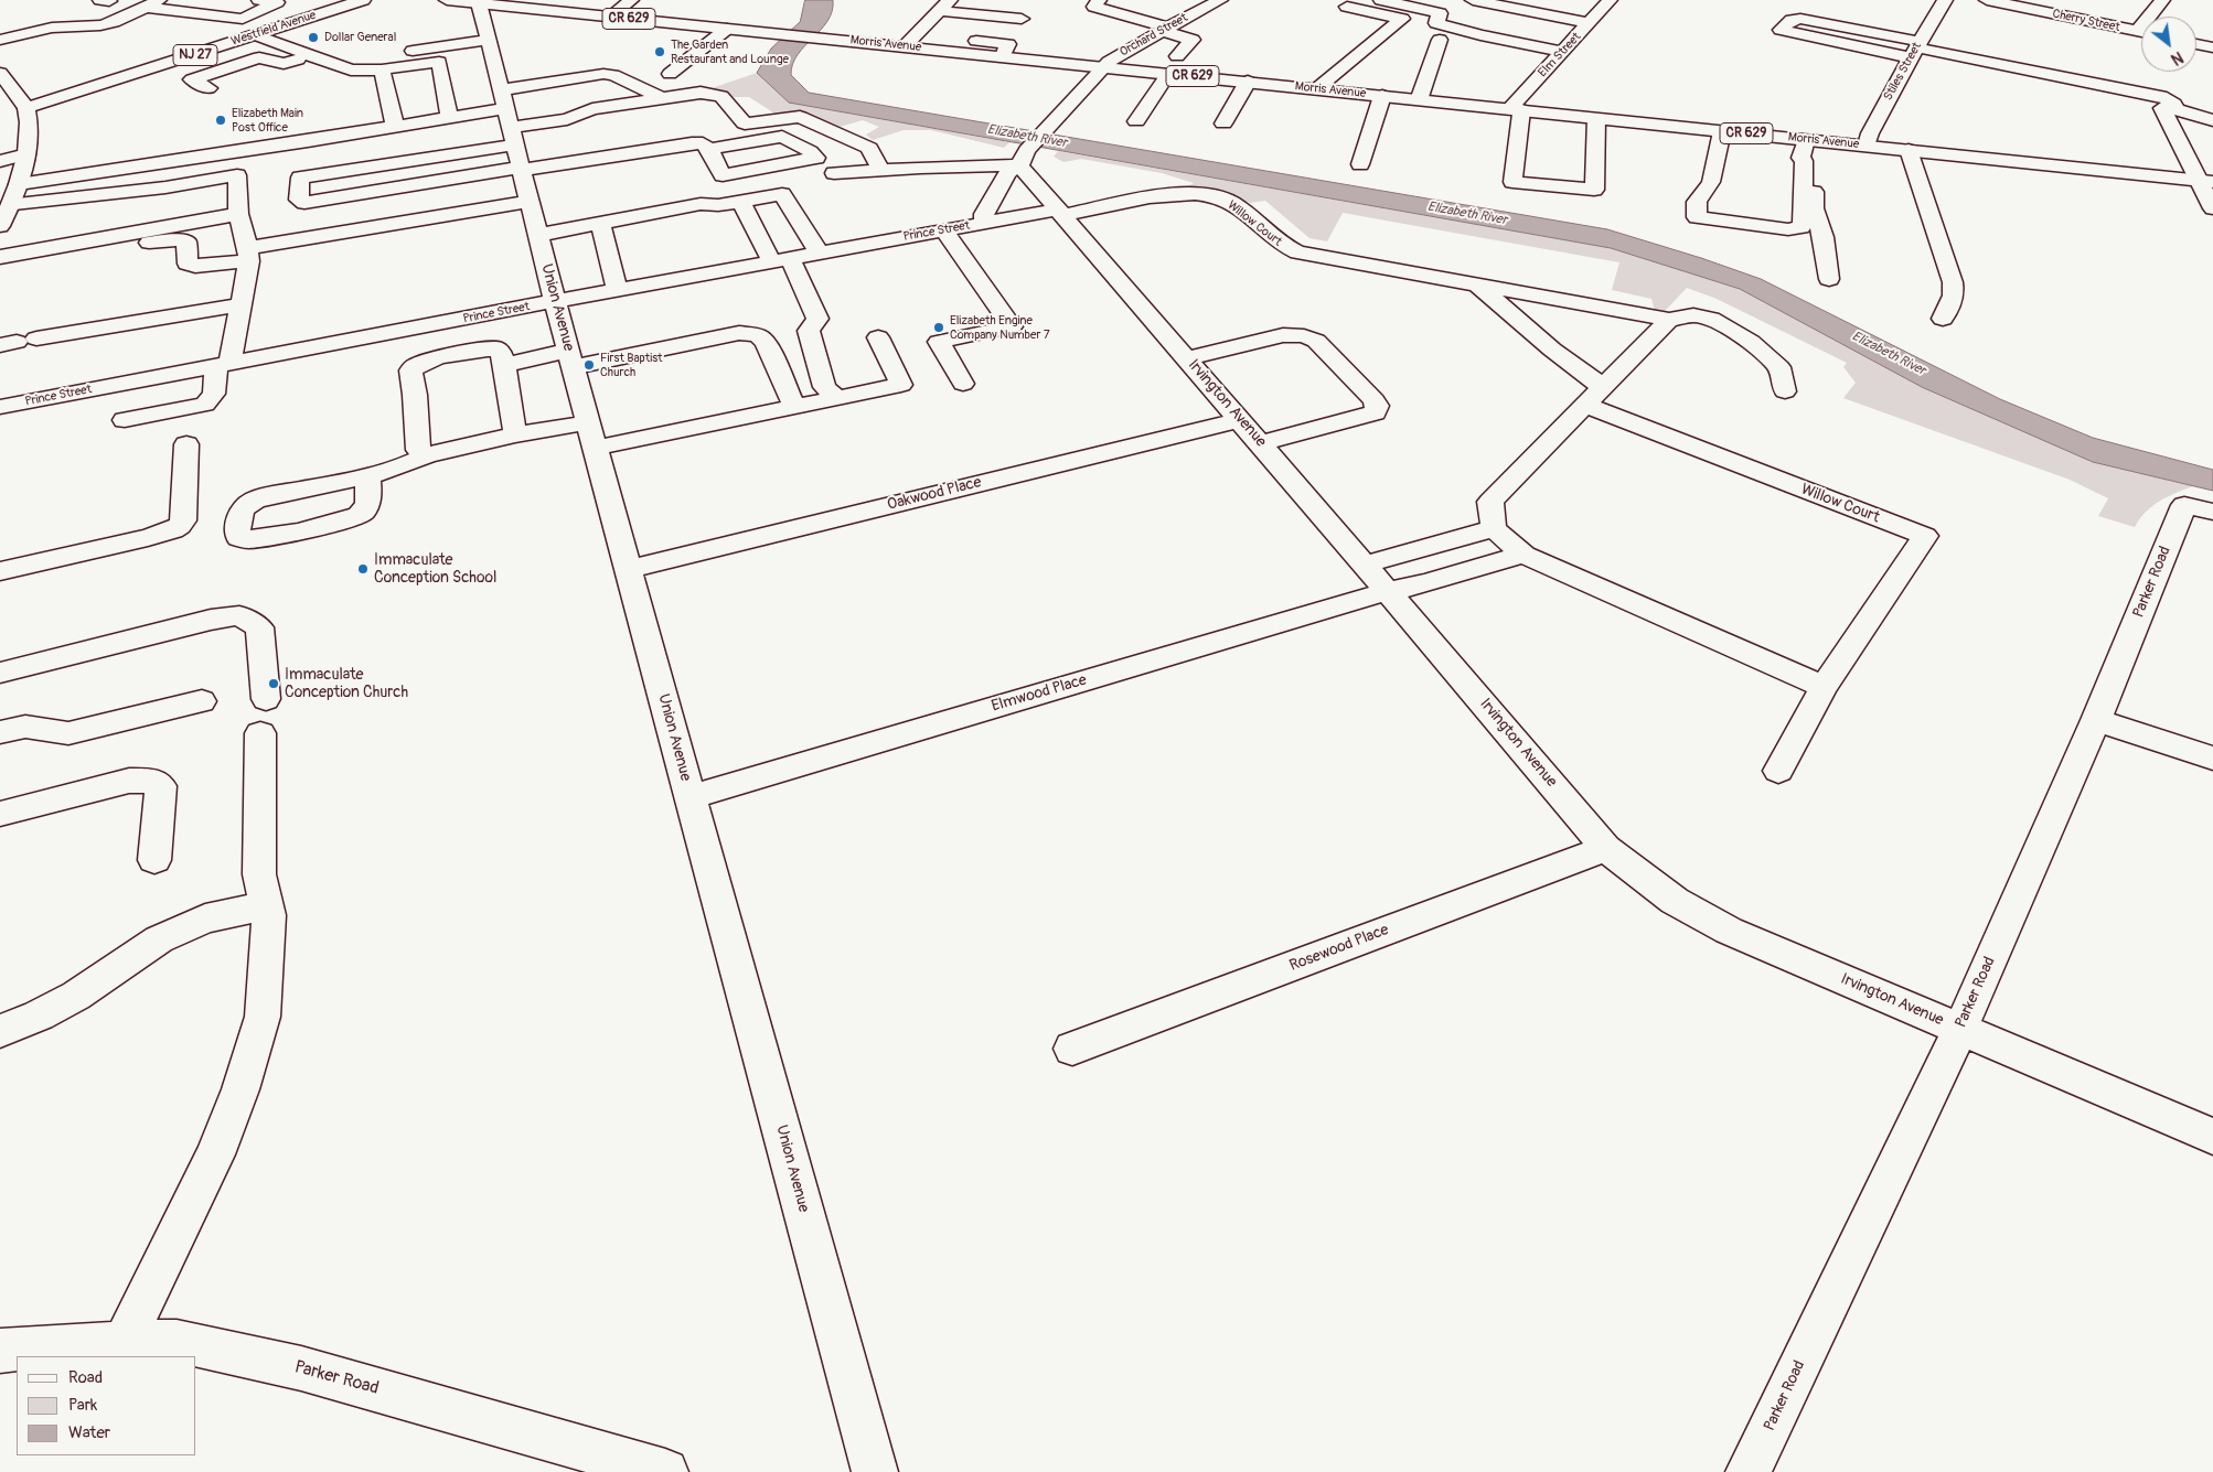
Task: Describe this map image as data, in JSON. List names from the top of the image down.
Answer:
{
  "streets": {
    "street": [
      "CR 629",
      "Cherry Street",
      "Westfield Avenue",
      "Orchard Street",
      "Morris Avenue",
      "NJ 27",
      "Elm Street",
      "Stiles Street",
      "Willow Court",
      "Prince Street",
      "Union Avenue",
      "Irvington Avenue",
      "Oakwood Place",
      "Parker Road",
      "Elmwood Place",
      "Rosewood Place"
    ]
  },
  "crossings": [
    ["Orchard Street", "Morris Avenue"],
    ["Orchard Street", "Irvington Avenue"],
    ["Morris Avenue", "Elm Street"],
    ["Morris Avenue", "Stiles Street"],
    ["Morris Avenue", "Union Avenue"],
    ["Willow Court", "Prince Street"],
    ["Willow Court", "Irvington Avenue"],
    ["Prince Street", "Union Avenue"],
    ["Prince Street", "Irvington Avenue"],
    ["Union Avenue", "Oakwood Place"],
    ["Union Avenue", "Elmwood Place"],
    ["Irvington Avenue", "Oakwood Place"],
    ["Irvington Avenue", "Parker Road"],
    ["Irvington Avenue", "Elmwood Place"],
    ["Irvington Avenue", "Rosewood Place"]
  ],
  "water": ["Elizabeth River"],
  "places": [
    "Dollar General",
    "The Garden Restaurant and Lounge",
    "Elizabeth Main Post Office",
    "Elizabeth Engine Company Number 7",
    "First Baptist Church",
    "Immaculate Conception School",
    "Immaculate Conception Church"
  ],
  "legend": ["Road", "Park", "Water"],
  "north": "bottom right"
}
